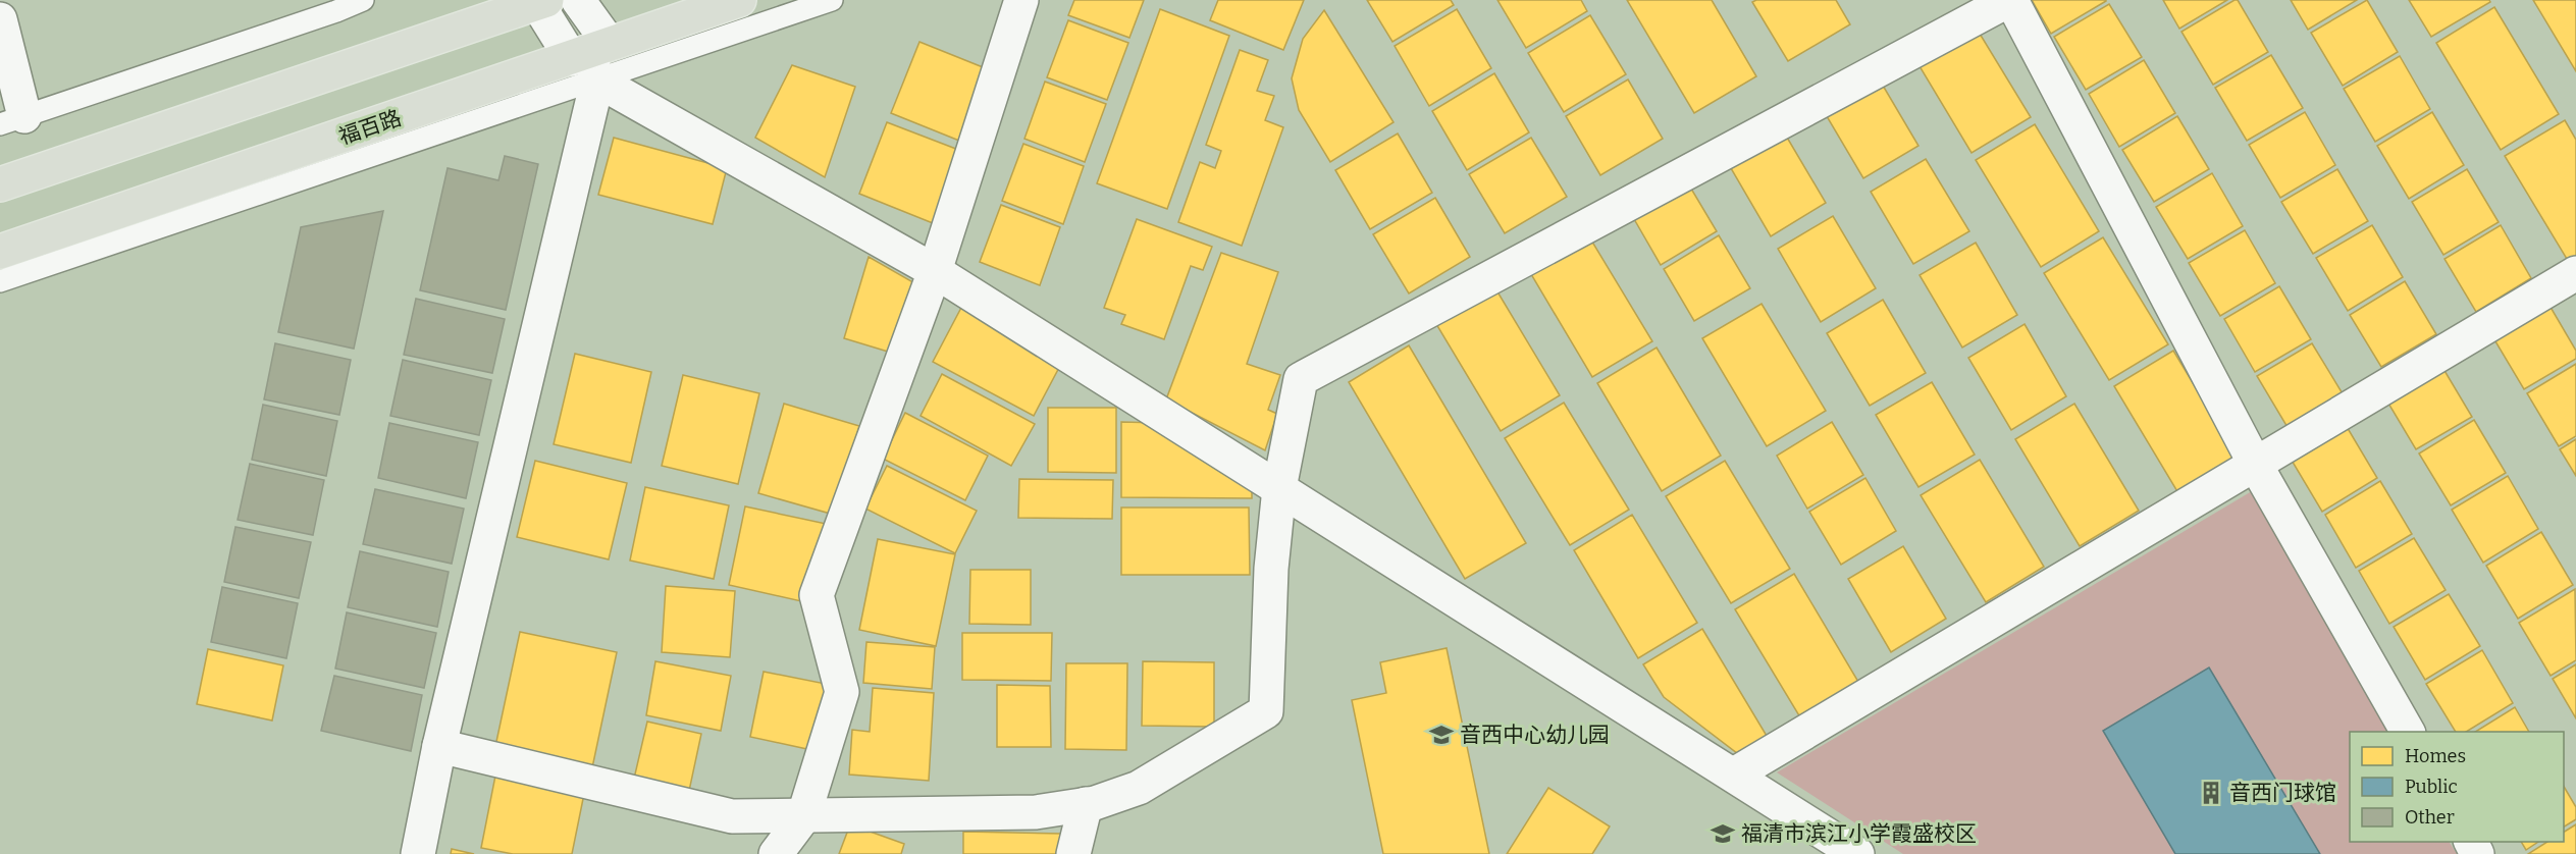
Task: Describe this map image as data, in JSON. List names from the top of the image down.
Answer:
{
  "streets": {
    "main road": ["福百路"]
  },
  "places": {
    "school or university": ["音西中心幼儿园", "福清市滨江小学霞盛校区"],
    "building": ["音西门球馆"]
  },
  "legend": ["Homes", "Public", "Other"]
}
